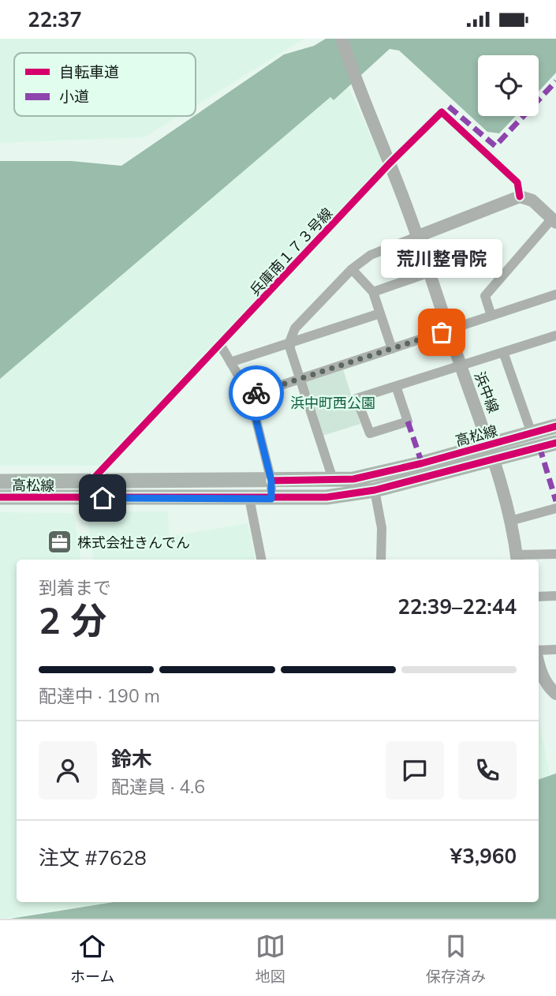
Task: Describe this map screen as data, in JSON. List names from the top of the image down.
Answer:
{
  "streets": {
    "main road": ["高松線"],
    "street": ["兵庫南１７３号線", "浜中線"]
  },
  "crossings": [
    ["兵庫南１７３号線", "浜中線"],
    ["兵庫南１７３号線", "高松線"],
    ["浜中線", "高松線"]
  ],
  "parks": ["浜中町西公園"],
  "places": {
    "other": ["荒川整骨院"],
    "office": ["株式会社きんでん"]
  },
  "legend": ["自転車道", "小道"],
  "page": {
    "status": "22:37",
    "bubble": "荒川整骨院",
    "heading": ["2 分", "到着まで", "22:39–22:44"],
    "panel": [
      "鈴木",
      "配達員 · 4.6",
      "注文 #7628",
      "¥3,960"
    ],
    "bar": "配達中 · 190 m",
    "tabs": ["ホーム", "地図", "保存済み"]
  }
}
